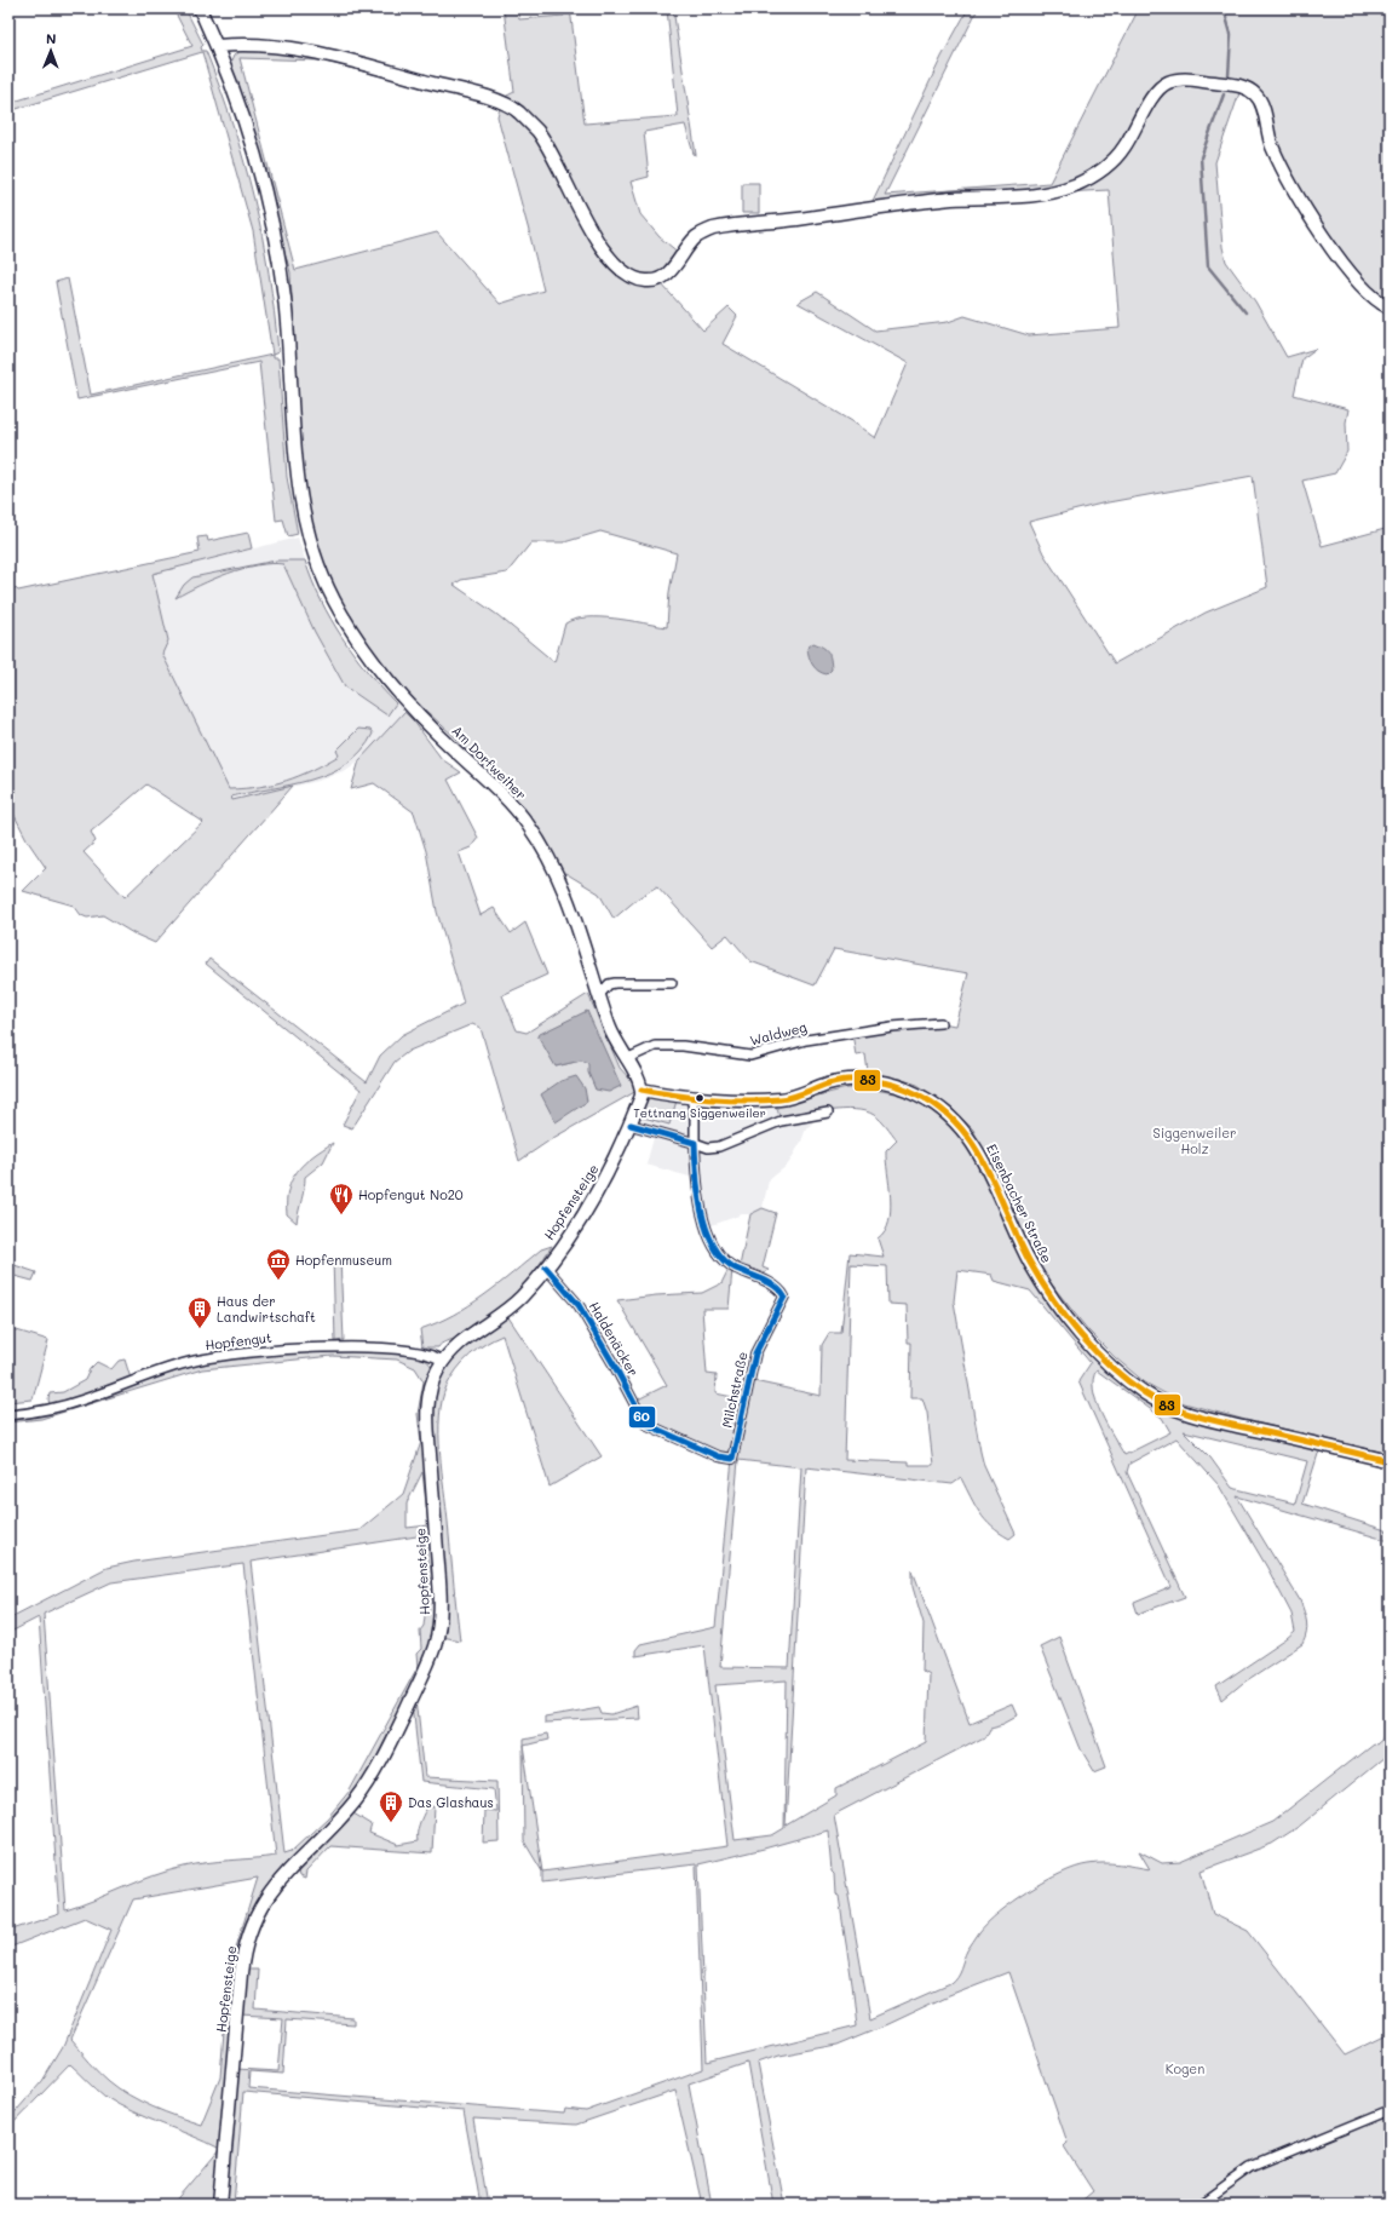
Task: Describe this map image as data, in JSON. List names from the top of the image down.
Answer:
{
  "streets": {
    "street": [
      "Am Dorfweiher",
      "Waldweg",
      "Hopfensteige",
      "Eisenbacher Straße",
      "Haldenäcker",
      "Hopfengut",
      "Milchstraße"
    ]
  },
  "crossings": [
    ["Am Dorfweiher", "Waldweg"],
    ["Am Dorfweiher", "Hopfensteige"],
    ["Am Dorfweiher", "Eisenbacher Straße"],
    ["Hopfensteige", "Eisenbacher Straße"],
    ["Hopfensteige", "Haldenäcker"],
    ["Hopfensteige", "Hopfengut"],
    ["Haldenäcker", "Milchstraße"]
  ],
  "parks": ["Siggenweiler Holz", "Kogen"],
  "places": {
    "other": ["Tettnang Siggenweiler"],
    "restaurant": ["Hopfengut No20"],
    "museum": ["Hopfenmuseum"],
    "building": ["Haus der Landwirtschaft", "Das Glashaus"]
  },
  "lines": ["transit line 83", "transit line 60"],
  "north": "top"
}
